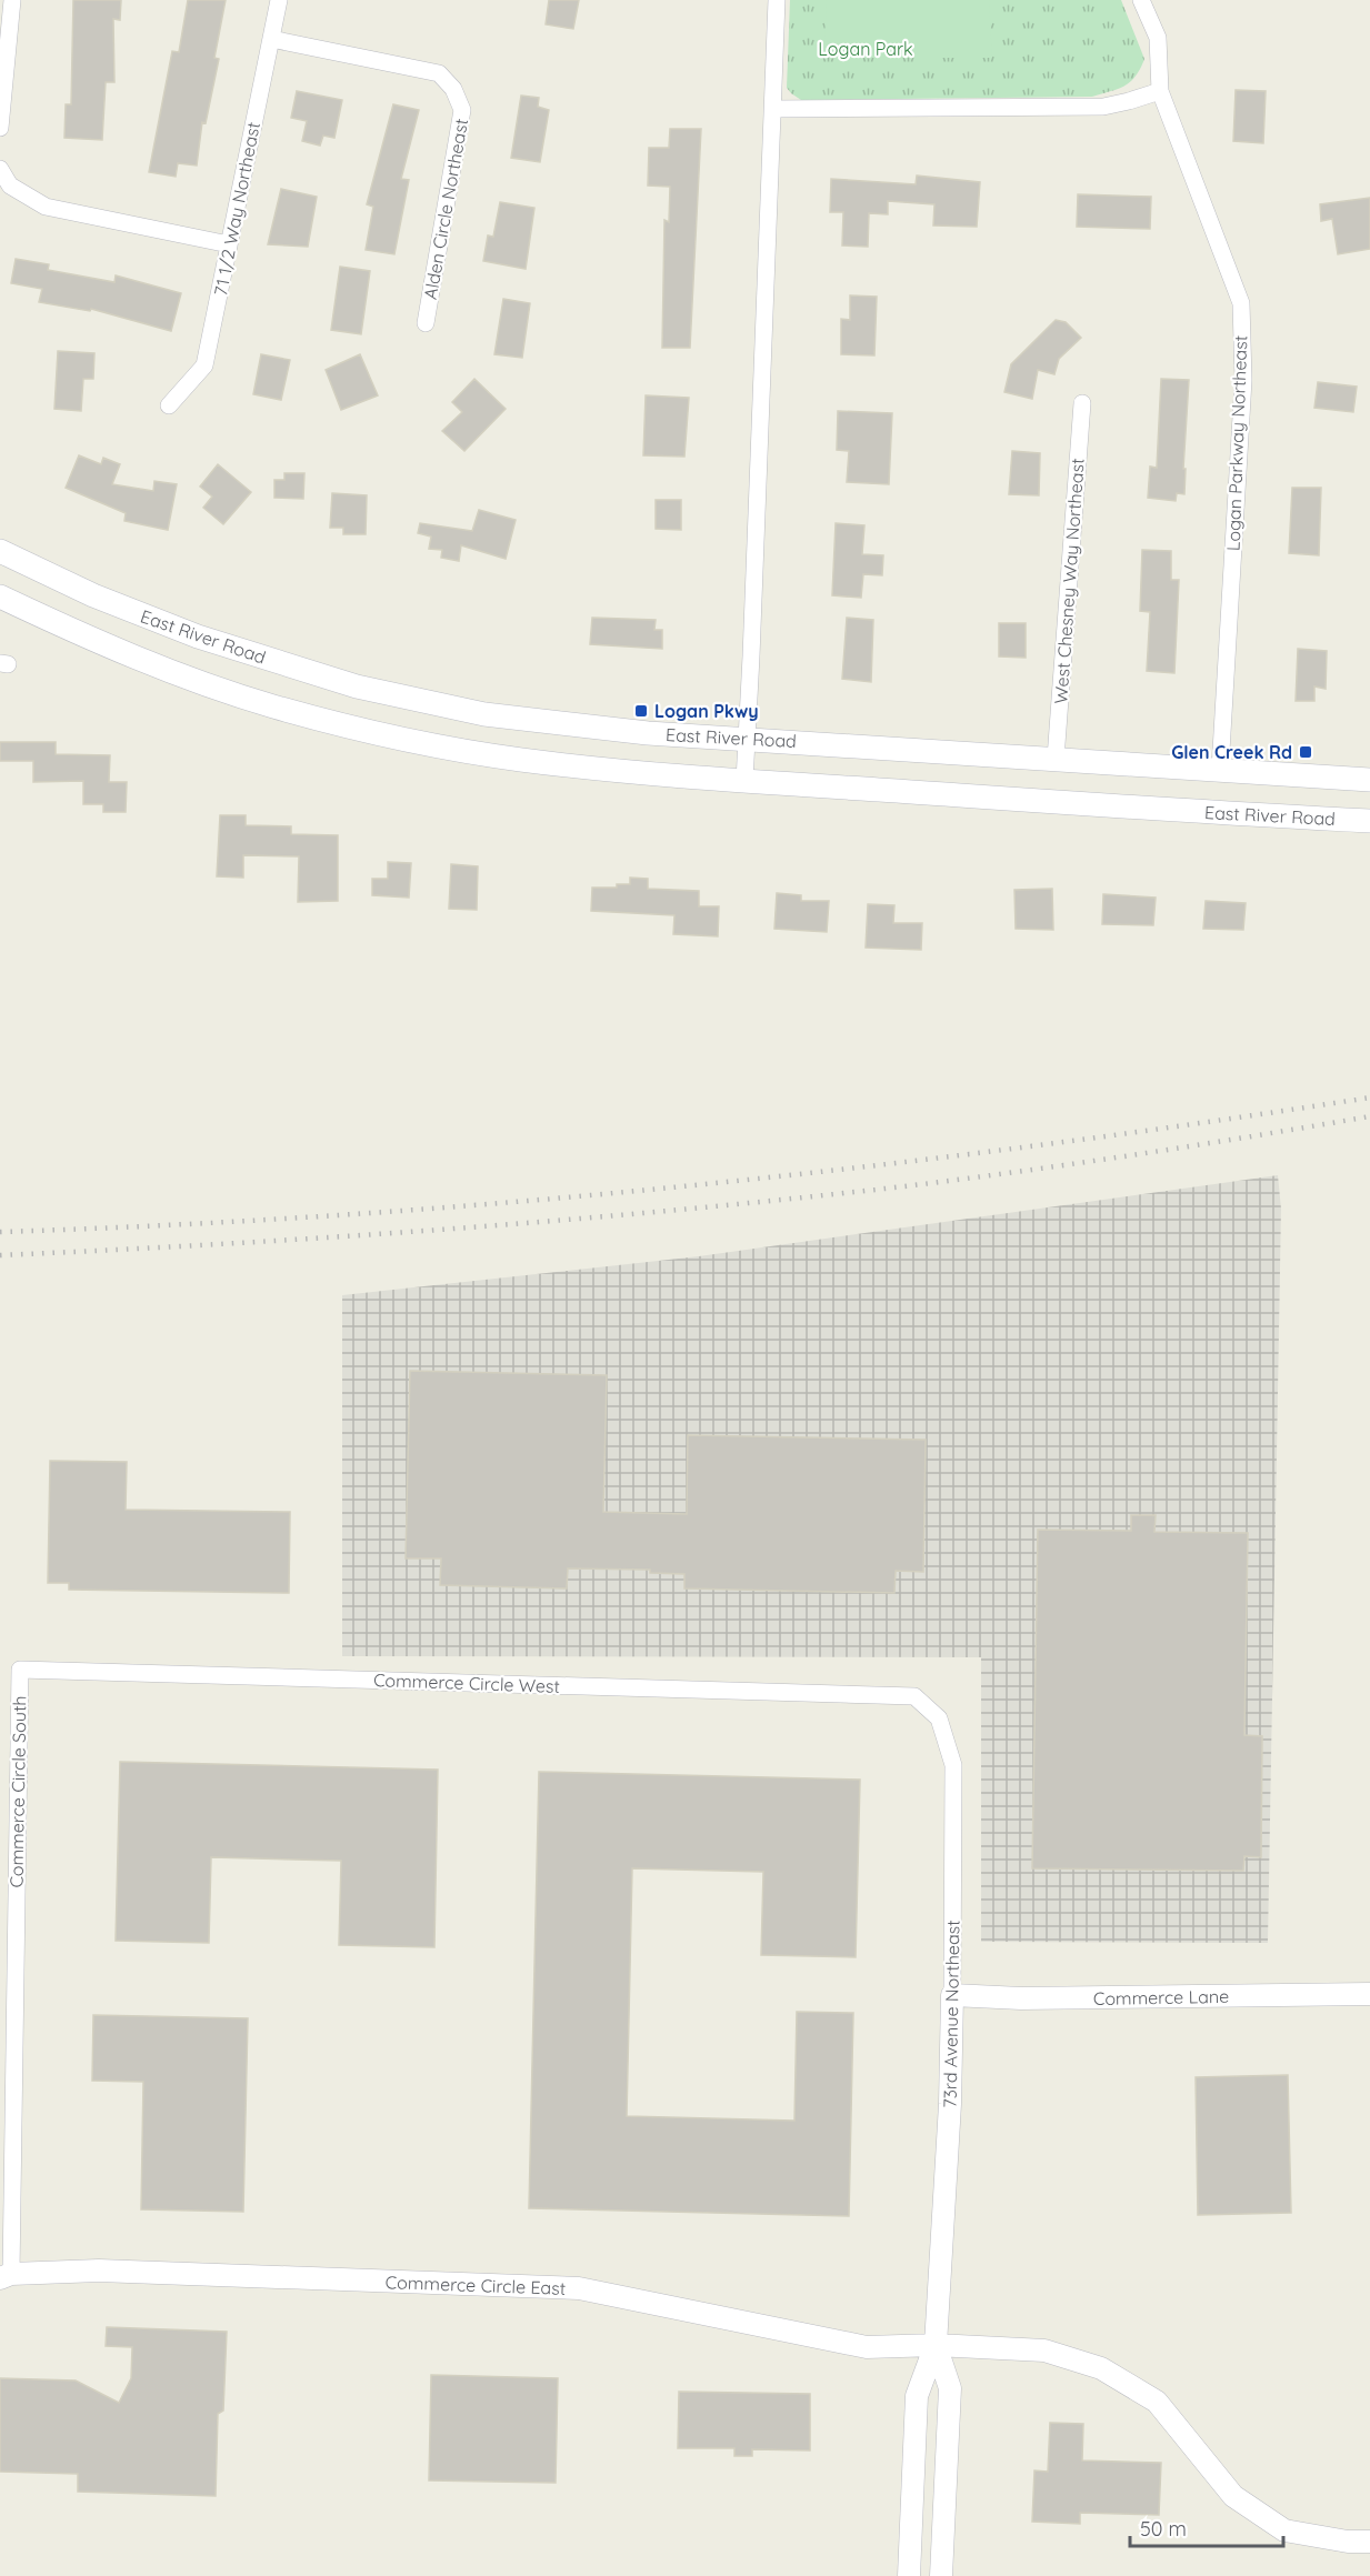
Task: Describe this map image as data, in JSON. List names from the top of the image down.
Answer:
{
  "streets": {
    "main road": ["East River Road"],
    "street": [
      "71 1/2 Way Northeast",
      "Alden Circle Northeast",
      "Logan Parkway Northeast",
      "West Chesney Way Northeast",
      "Commerce Circle West",
      "Commerce Circle South",
      "Commerce Lane",
      "73rd Avenue Northeast",
      "Commerce Circle East"
    ]
  },
  "crossings": [
    ["71 1/2 Way Northeast", "Alden Circle Northeast"],
    ["Logan Parkway Northeast", "East River Road"],
    ["West Chesney Way Northeast", "East River Road"],
    ["Commerce Circle West", "Commerce Circle South"],
    ["Commerce Circle West", "73rd Avenue Northeast"],
    ["Commerce Circle South", "Commerce Circle East"],
    ["Commerce Lane", "73rd Avenue Northeast"],
    ["73rd Avenue Northeast", "Commerce Circle East"]
  ],
  "parks": ["Logan Park"],
  "places": {
    "transit": ["Logan Pkwy", "Glen Creek Rd"]
  },
  "scale_bar": "50 m"
}
